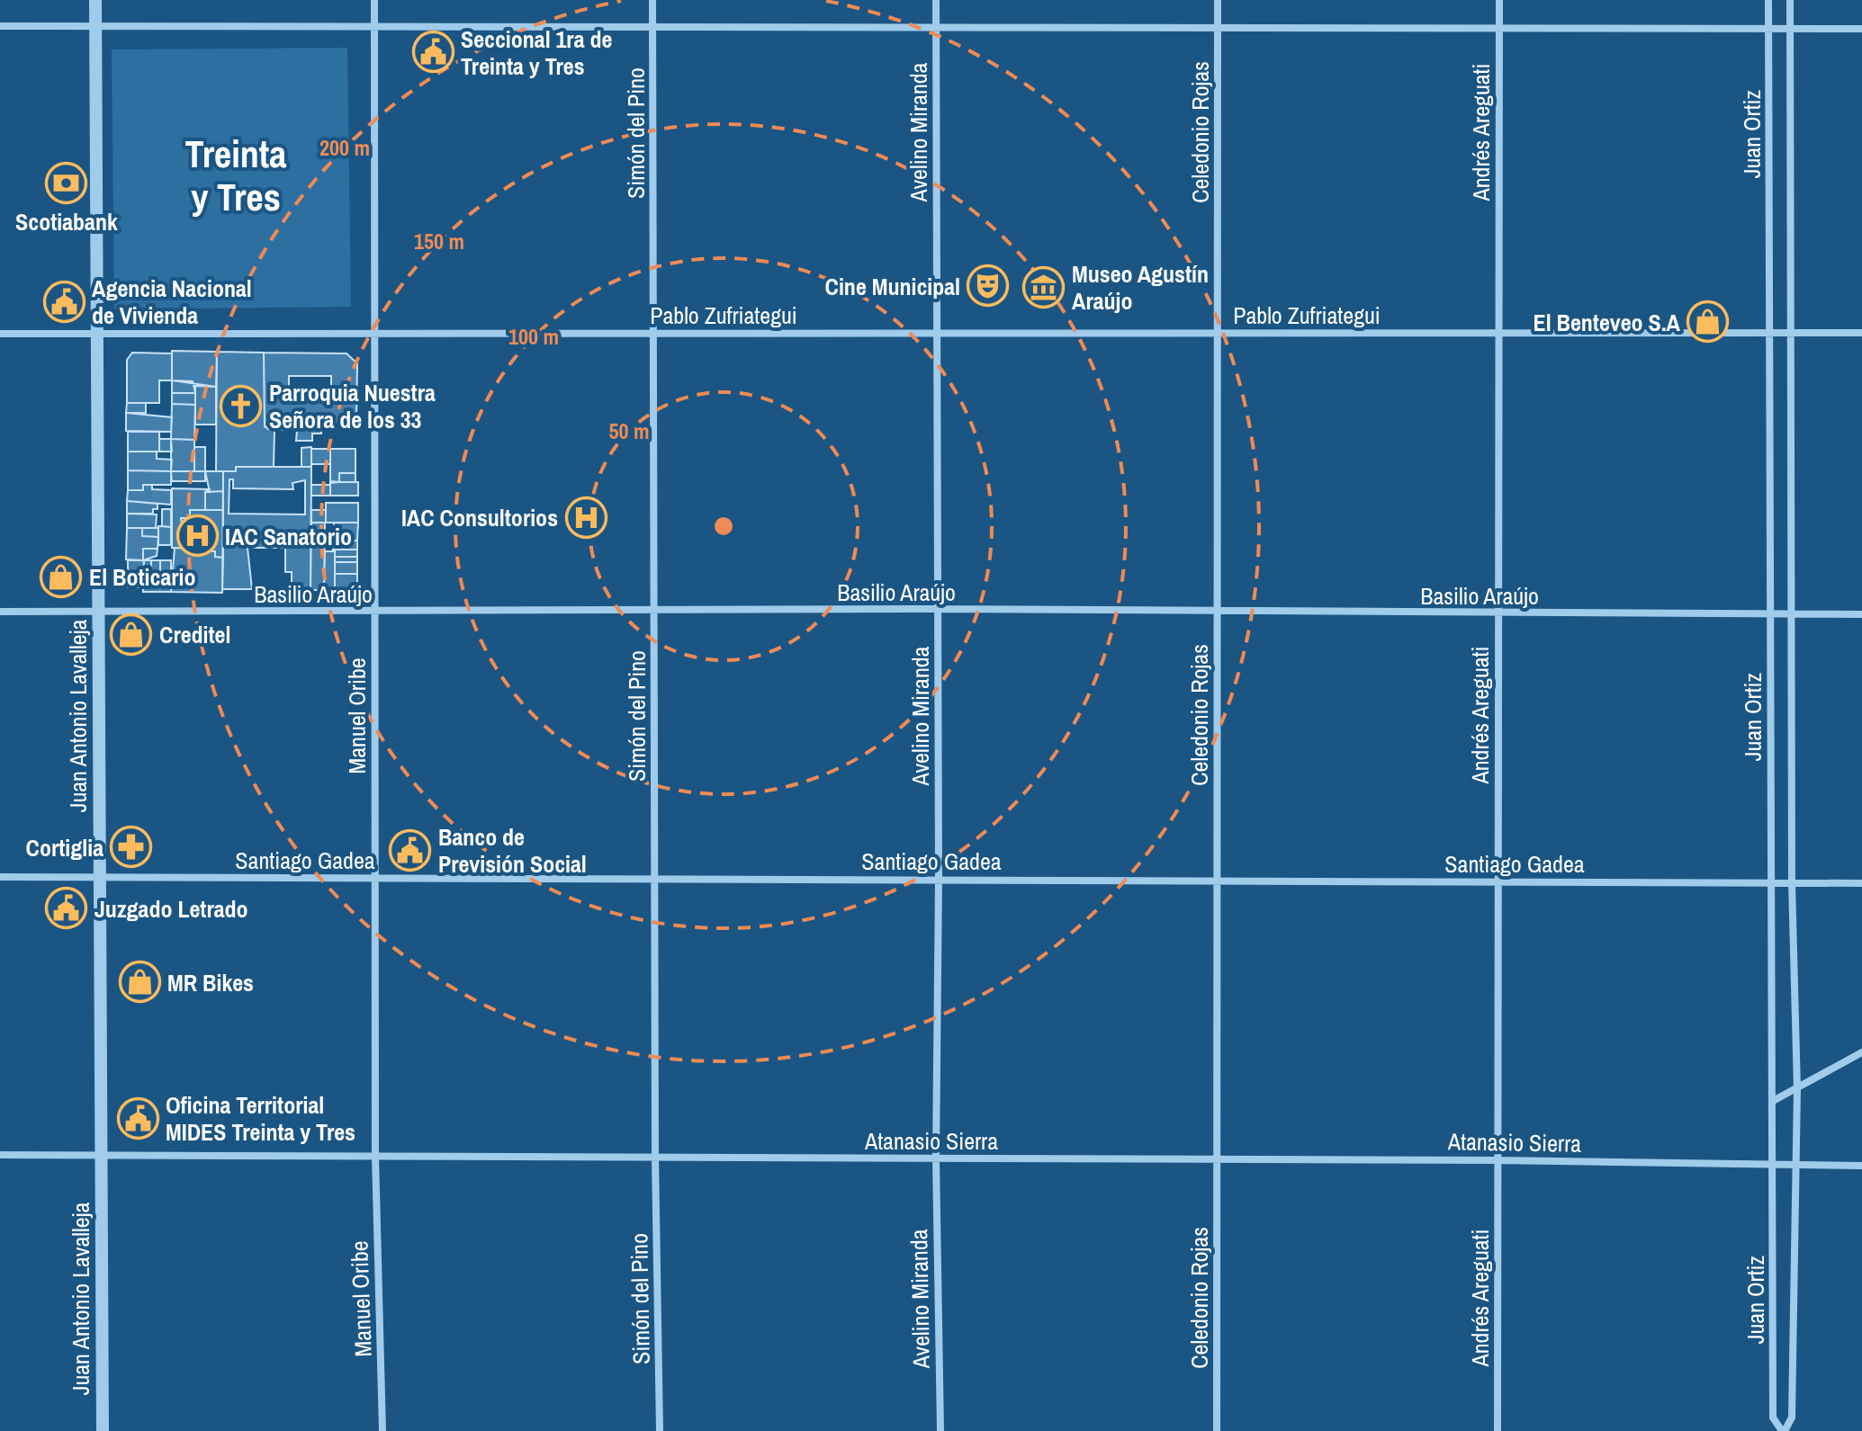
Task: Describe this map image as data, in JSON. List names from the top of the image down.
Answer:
{
  "streets": {
    "street": [
      "Avelino Miranda",
      "Celedonio Rojas",
      "Andrés Areguati",
      "Simón del Pino",
      "Juan Ortiz",
      "Pablo Zufriategui",
      "Basilio Araújo",
      "Juan Antonio Lavalleja",
      "Manuel Oribe",
      "Santiago Gadea",
      "Atanasio Sierra"
    ]
  },
  "crossings": [
    ["Avelino Miranda", "Pablo Zufriategui"],
    ["Avelino Miranda", "Basilio Araújo"],
    ["Avelino Miranda", "Santiago Gadea"],
    ["Avelino Miranda", "Atanasio Sierra"],
    ["Celedonio Rojas", "Pablo Zufriategui"],
    ["Celedonio Rojas", "Basilio Araújo"],
    ["Celedonio Rojas", "Santiago Gadea"],
    ["Celedonio Rojas", "Atanasio Sierra"],
    ["Andrés Areguati", "Pablo Zufriategui"],
    ["Andrés Areguati", "Basilio Araújo"],
    ["Andrés Areguati", "Santiago Gadea"],
    ["Andrés Areguati", "Atanasio Sierra"],
    ["Simón del Pino", "Pablo Zufriategui"],
    ["Simón del Pino", "Basilio Araújo"],
    ["Simón del Pino", "Santiago Gadea"],
    ["Simón del Pino", "Atanasio Sierra"],
    ["Juan Ortiz", "Pablo Zufriategui"],
    ["Juan Ortiz", "Basilio Araújo"],
    ["Juan Ortiz", "Santiago Gadea"],
    ["Juan Ortiz", "Atanasio Sierra"],
    ["Pablo Zufriategui", "Juan Antonio Lavalleja"],
    ["Pablo Zufriategui", "Manuel Oribe"],
    ["Basilio Araújo", "Juan Antonio Lavalleja"],
    ["Basilio Araújo", "Manuel Oribe"],
    ["Juan Antonio Lavalleja", "Santiago Gadea"],
    ["Juan Antonio Lavalleja", "Atanasio Sierra"],
    ["Manuel Oribe", "Santiago Gadea"],
    ["Manuel Oribe", "Atanasio Sierra"]
  ],
  "districts": ["Treinta y Tres"],
  "places": {
    "public building": [
      "Seccional 1ra de Treinta y Tres",
      "Agencia Nacional de Vivienda",
      "Banco de Previsión Social",
      "Juzgado Letrado",
      "Oficina Territorial MIDES Treinta y Tres"
    ],
    "bank": ["Scotiabank"],
    "theatre": ["Cine Municipal"],
    "museum": ["Museo Agustín Araújo"],
    "shop": [
      "El Benteveo S.A",
      "El Boticario",
      "Creditel",
      "MR Bikes"
    ],
    "church": ["Parroquia Nuestra Señora de los 33"],
    "hospital": ["IAC Consultorios", "IAC Sanatorio"],
    "pharmacy": ["Cortiglia"]
  },
  "rings": [
    "200 m",
    "150 m",
    "100 m",
    "50 m"
  ]
}
